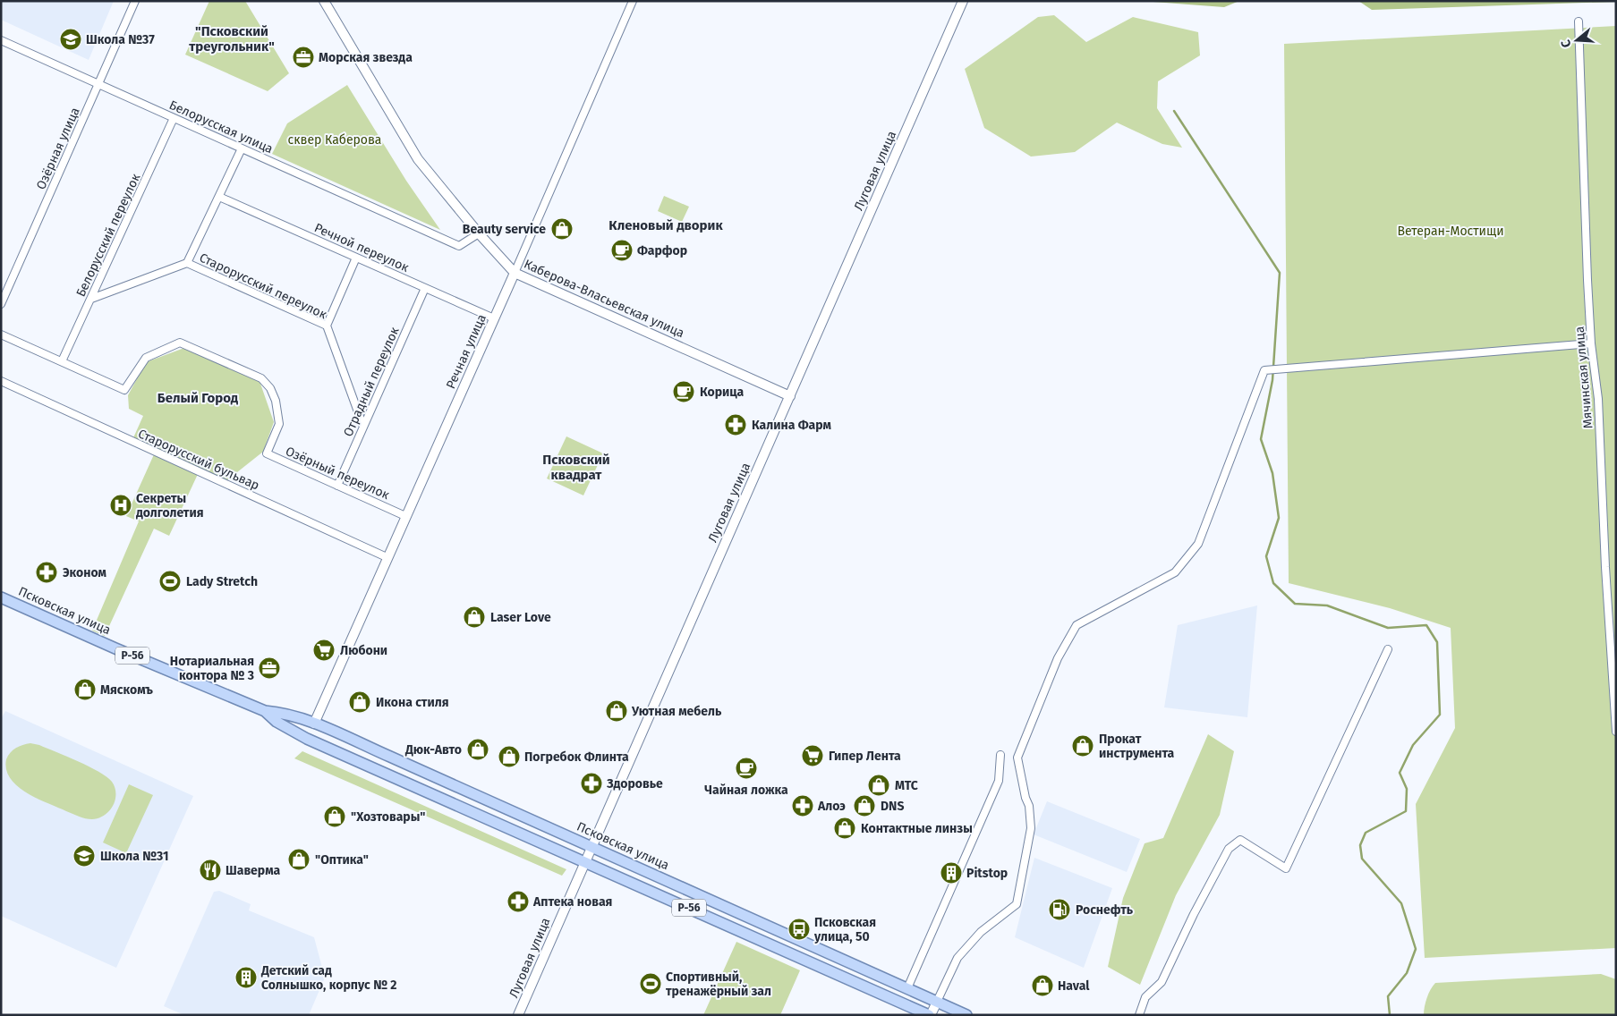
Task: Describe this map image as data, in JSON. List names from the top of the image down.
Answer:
{
  "streets": {
    "main road": ["Псковская улица", "Р-56"],
    "street": [
      "Белорусская улица",
      "Озёрная улица",
      "Луговая улица",
      "Белорусский переулок",
      "Речной переулок",
      "Старорусский переулок",
      "Каберова-Власьевская улица",
      "Речная улица",
      "Мячинская улица",
      "Отрадный переулок",
      "Старорусский бульвар",
      "Озёрный переулок"
    ]
  },
  "crossings": [
    ["Белорусская улица", "Озёрная улица"],
    ["Белорусская улица", "Белорусский переулок"],
    ["Белорусская улица", "Каберова-Власьевская улица"],
    ["Луговая улица", "Каберова-Власьевская улица"],
    ["Луговая улица", "Псковская улица"],
    ["Белорусский переулок", "Старорусский переулок"],
    ["Белорусский переулок", "Озёрный переулок"],
    ["Речной переулок", "Речная улица"],
    ["Речной переулок", "Отрадный переулок"],
    ["Старорусский переулок", "Отрадный переулок"],
    ["Каберова-Власьевская улица", "Речная улица"],
    ["Речная улица", "Старорусский бульвар"],
    ["Речная улица", "Озёрный переулок"],
    ["Речная улица", "Псковская улица"],
    ["Отрадный переулок", "Озёрный переулок"]
  ],
  "districts": [
    "\"Псковский треугольник\"",
    "Кленовый дворик",
    "Белый Город",
    "Псковский квадрат"
  ],
  "parks": ["сквер Каберова", "Ветеран-Мостищи"],
  "places": {
    "school or university": ["Школа №37", "Школа №31"],
    "office": ["Морская звезда", "Нотариальная контора № 3"],
    "shop": [
      "Beauty service",
      "Laser Love",
      "Мяскомъ",
      "Икона стиля",
      "Уютная мебель",
      "Прокат инструмента",
      "Дюк-Авто",
      "Погребок Флинта",
      "МТС",
      "DNS",
      "\"Хозтовары\"",
      "Контактные линзы",
      "\"Оптика\"",
      "Haval"
    ],
    "cafe": ["Фарфор", "Корица", "Чайная ложка"],
    "pharmacy": [
      "Калина Фарм",
      "Эконом",
      "Здоровье",
      "Алоэ",
      "Аптека новая"
    ],
    "hospital": ["Секреты долголетия"],
    "sports": ["Lady Stretch", "Спортивный, тренажёрный зал"],
    "supermarket": ["Любони", "Гипер Лента"],
    "restaurant": ["Шаверма"],
    "building": ["Pitstop", "Детский сад Солнышко, корпус № 2"],
    "fuel station": ["Роснефть"],
    "bus stop": ["Псковская улица, 50"]
  },
  "north": "left"
}
